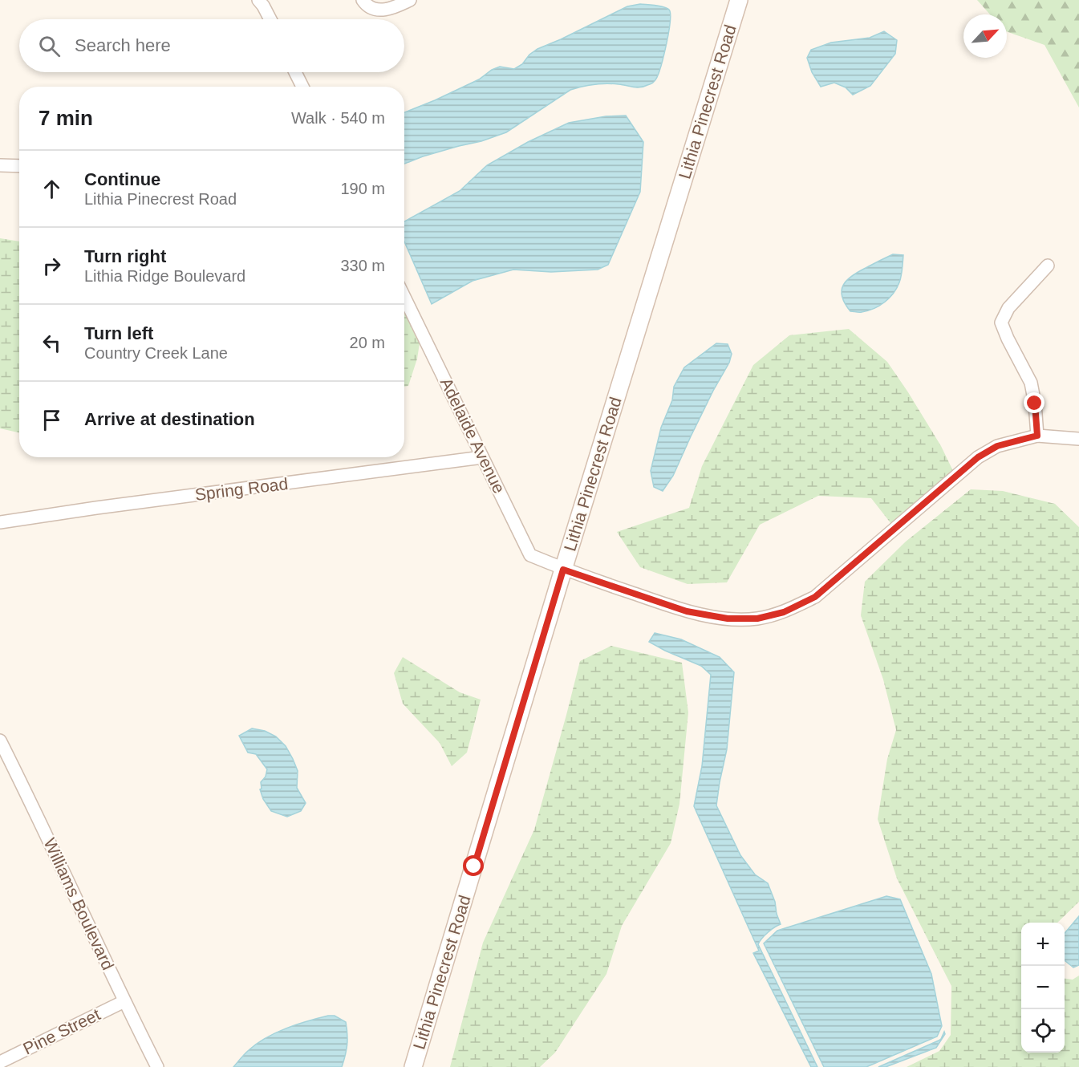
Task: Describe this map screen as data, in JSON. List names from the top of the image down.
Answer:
{
  "streets": {
    "main road": ["Lithia Pinecrest Road"],
    "street": [
      "Adelaide Avenue",
      "Spring Road",
      "Williams Boulevard",
      "Pine Street"
    ]
  },
  "crossings": [
    ["Lithia Pinecrest Road", "Adelaide Avenue"],
    ["Adelaide Avenue", "Spring Road"],
    ["Williams Boulevard", "Pine Street"]
  ],
  "north": "top right",
  "page": {
    "search": "Search here",
    "heading": ["7 min", "Walk · 540 m"],
    "list": [
      ["Continue", "Lithia Pinecrest Road", "190 m"],
      ["Turn right", "Lithia Ridge Boulevard", "330 m"],
      ["Turn left", "Country Creek Lane", "20 m"],
      "Arrive at destination"
    ],
    "map_buttons": ["+", "−"]
  }
}
